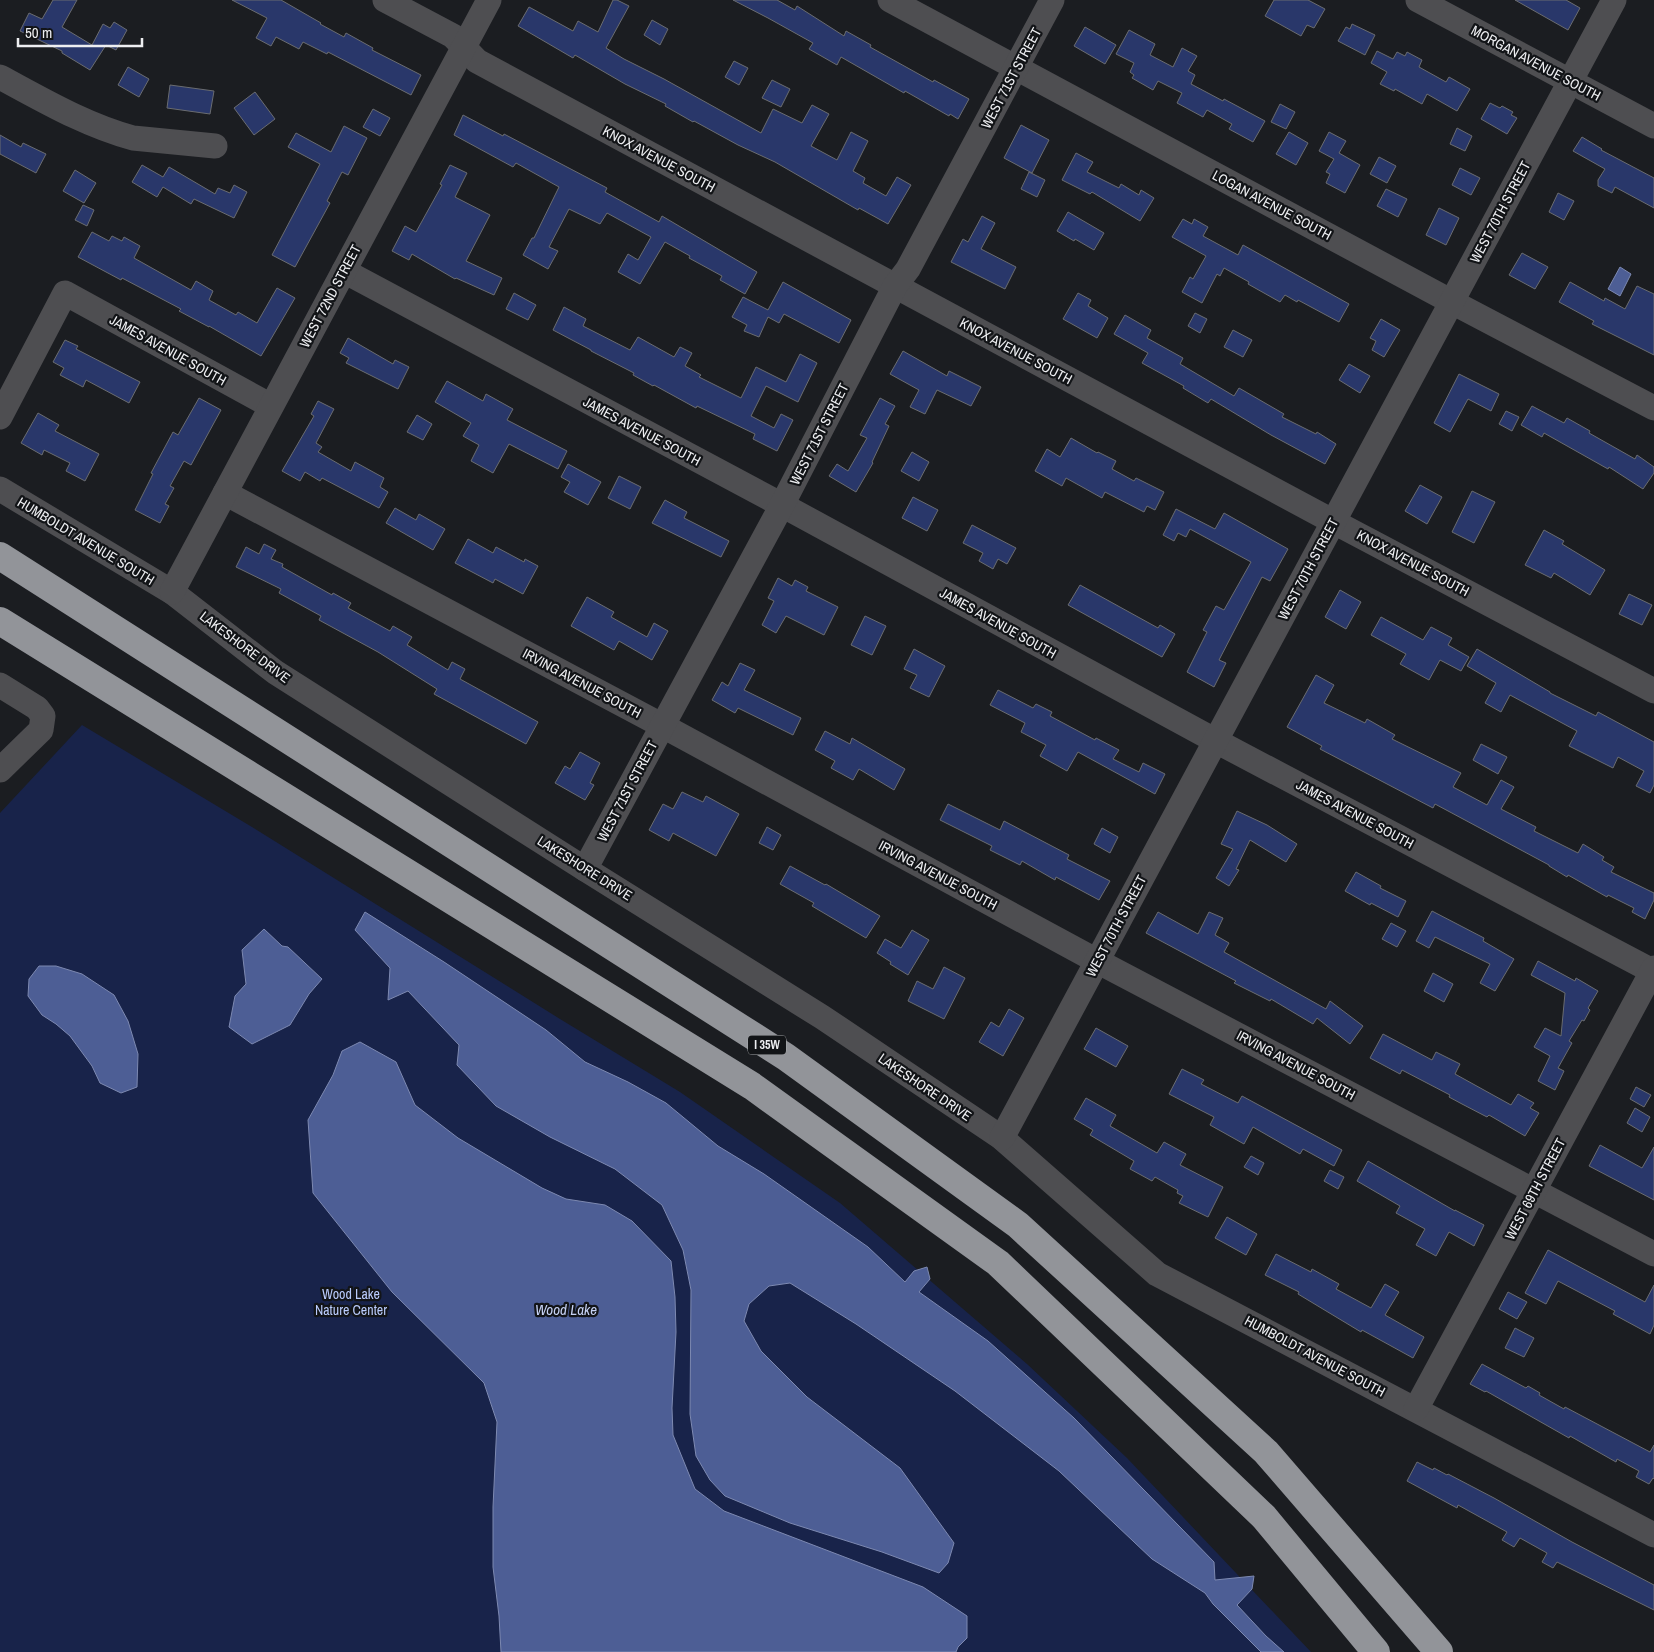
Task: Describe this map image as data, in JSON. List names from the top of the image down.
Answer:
{
  "streets": {
    "highway": ["I 35W"],
    "street": [
      "MORGAN AVENUE SOUTH",
      "WEST 71ST STREET",
      "KNOX AVENUE SOUTH",
      "LOGAN AVENUE SOUTH",
      "WEST 70TH STREET",
      "WEST 72ND STREET",
      "JAMES AVENUE SOUTH",
      "HUMBOLDT AVENUE SOUTH",
      "LAKESHORE DRIVE",
      "IRVING AVENUE SOUTH",
      "WEST 69TH STREET"
    ]
  },
  "crossings": [
    ["MORGAN AVENUE SOUTH", "WEST 70TH STREET"],
    ["WEST 71ST STREET", "KNOX AVENUE SOUTH"],
    ["WEST 71ST STREET", "LOGAN AVENUE SOUTH"],
    ["WEST 71ST STREET", "JAMES AVENUE SOUTH"],
    ["WEST 71ST STREET", "LAKESHORE DRIVE"],
    ["WEST 71ST STREET", "IRVING AVENUE SOUTH"],
    ["KNOX AVENUE SOUTH", "WEST 70TH STREET"],
    ["KNOX AVENUE SOUTH", "WEST 72ND STREET"],
    ["LOGAN AVENUE SOUTH", "WEST 70TH STREET"],
    ["WEST 70TH STREET", "JAMES AVENUE SOUTH"],
    ["WEST 70TH STREET", "HUMBOLDT AVENUE SOUTH"],
    ["WEST 70TH STREET", "LAKESHORE DRIVE"],
    ["WEST 70TH STREET", "IRVING AVENUE SOUTH"],
    ["WEST 72ND STREET", "JAMES AVENUE SOUTH"],
    ["WEST 72ND STREET", "HUMBOLDT AVENUE SOUTH"],
    ["WEST 72ND STREET", "LAKESHORE DRIVE"],
    ["WEST 72ND STREET", "IRVING AVENUE SOUTH"],
    ["JAMES AVENUE SOUTH", "WEST 69TH STREET"],
    ["HUMBOLDT AVENUE SOUTH", "LAKESHORE DRIVE"],
    ["HUMBOLDT AVENUE SOUTH", "WEST 69TH STREET"],
    ["IRVING AVENUE SOUTH", "WEST 69TH STREET"]
  ],
  "water": ["Wood Lake"],
  "parks": ["Wood Lake Nature Center"],
  "scale_bar": "50 m"
}
